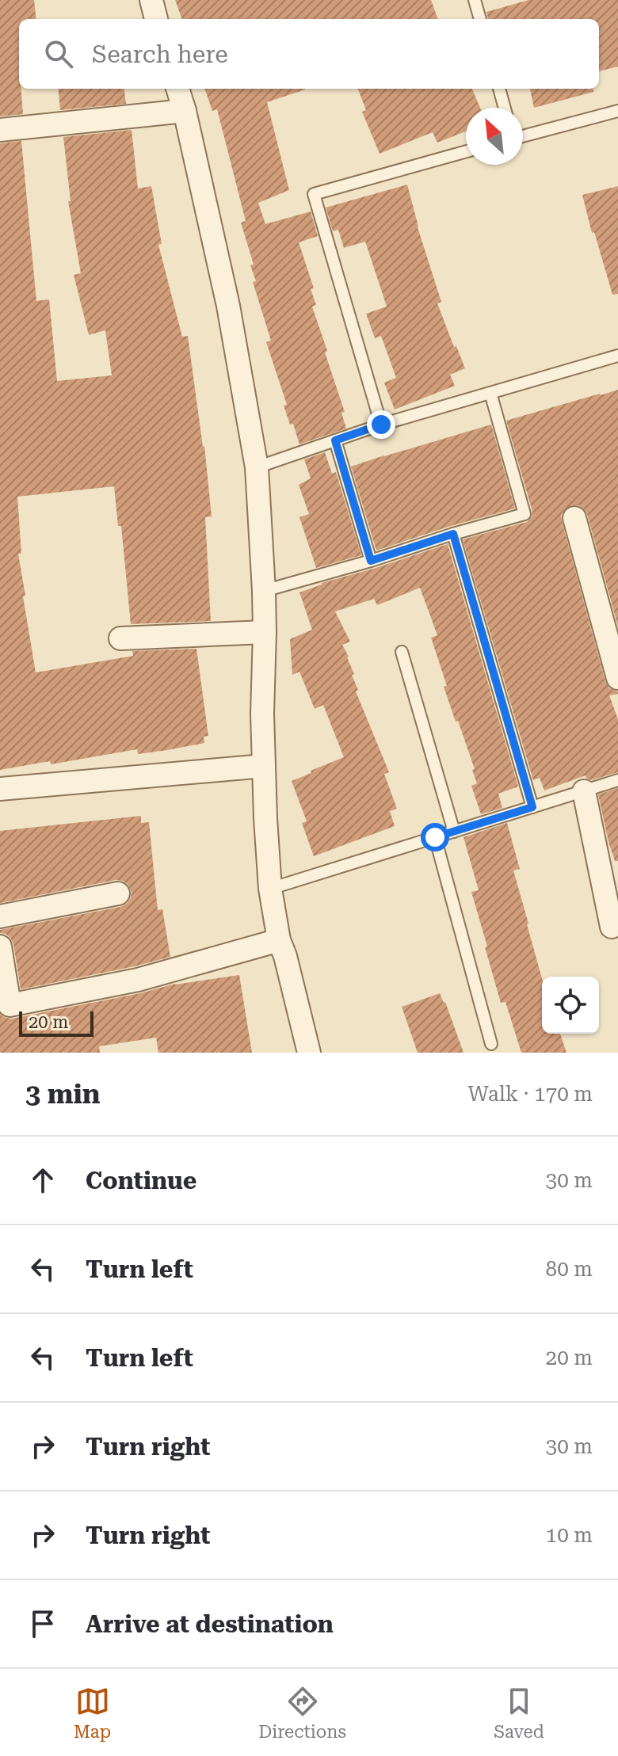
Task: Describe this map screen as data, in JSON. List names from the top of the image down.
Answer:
{
  "scale_bar": "20 m",
  "north": "top left",
  "page": {
    "search": "Search here",
    "scale": "20 m",
    "heading": ["3 min", "Walk · 170 m"],
    "list": [
      ["Continue", "30 m"],
      ["Turn left", "80 m"],
      ["Turn left", "20 m"],
      ["Turn right", "30 m"],
      ["Turn right", "10 m"],
      "Arrive at destination"
    ],
    "nav": ["Map", "Directions", "Saved"]
  }
}
